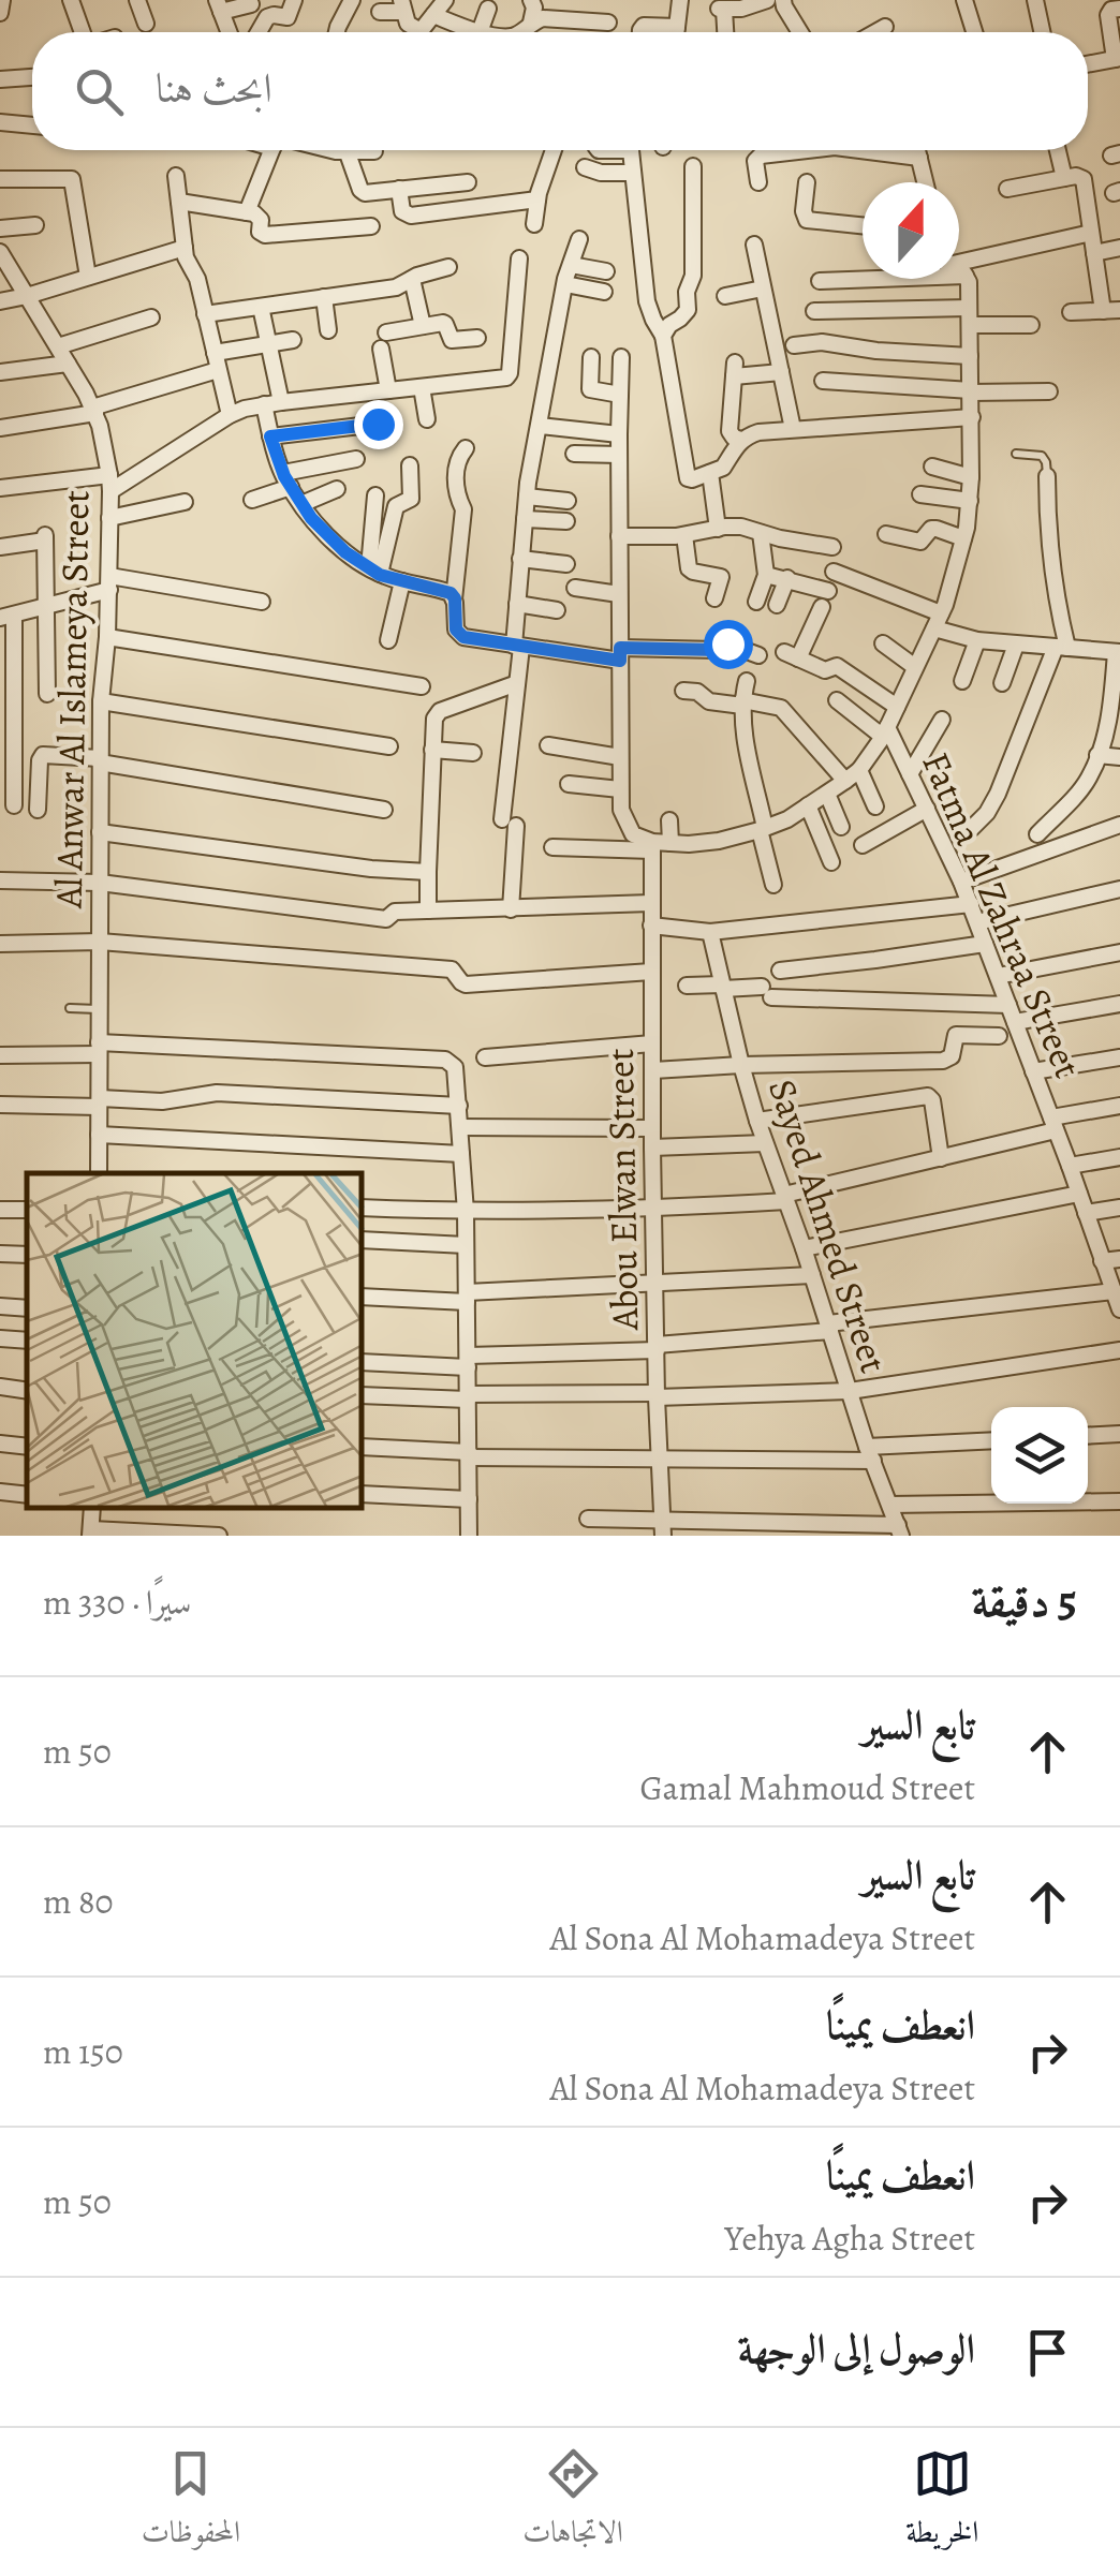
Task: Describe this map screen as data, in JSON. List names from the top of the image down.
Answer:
{
  "streets": {
    "street": [
      "Al Anwar Al Islameya Street",
      "Fatma Al Zahraa Street",
      "Abou Elwan Street",
      "Sayed Ahmed Street"
    ]
  },
  "north": "top",
  "page": {
    "search": "ابحث هنا",
    "heading": ["5 دقيقة", "سيرًا · 330 m"],
    "list": [
      ["تابع السير", "Gamal Mahmoud Street", "50 m"],
      ["تابع السير", "Al Sona Al Mohamadeya Street", "80 m"],
      ["انعطف يمينًا", "Al Sona Al Mohamadeya Street", "150 m"],
      ["انعطف يمينًا", "Yehya Agha Street", "50 m"],
      "الوصول إلى الوجهة"
    ],
    "nav": ["الخريطة", "الاتجاهات", "المحفوظات"]
  }
}
